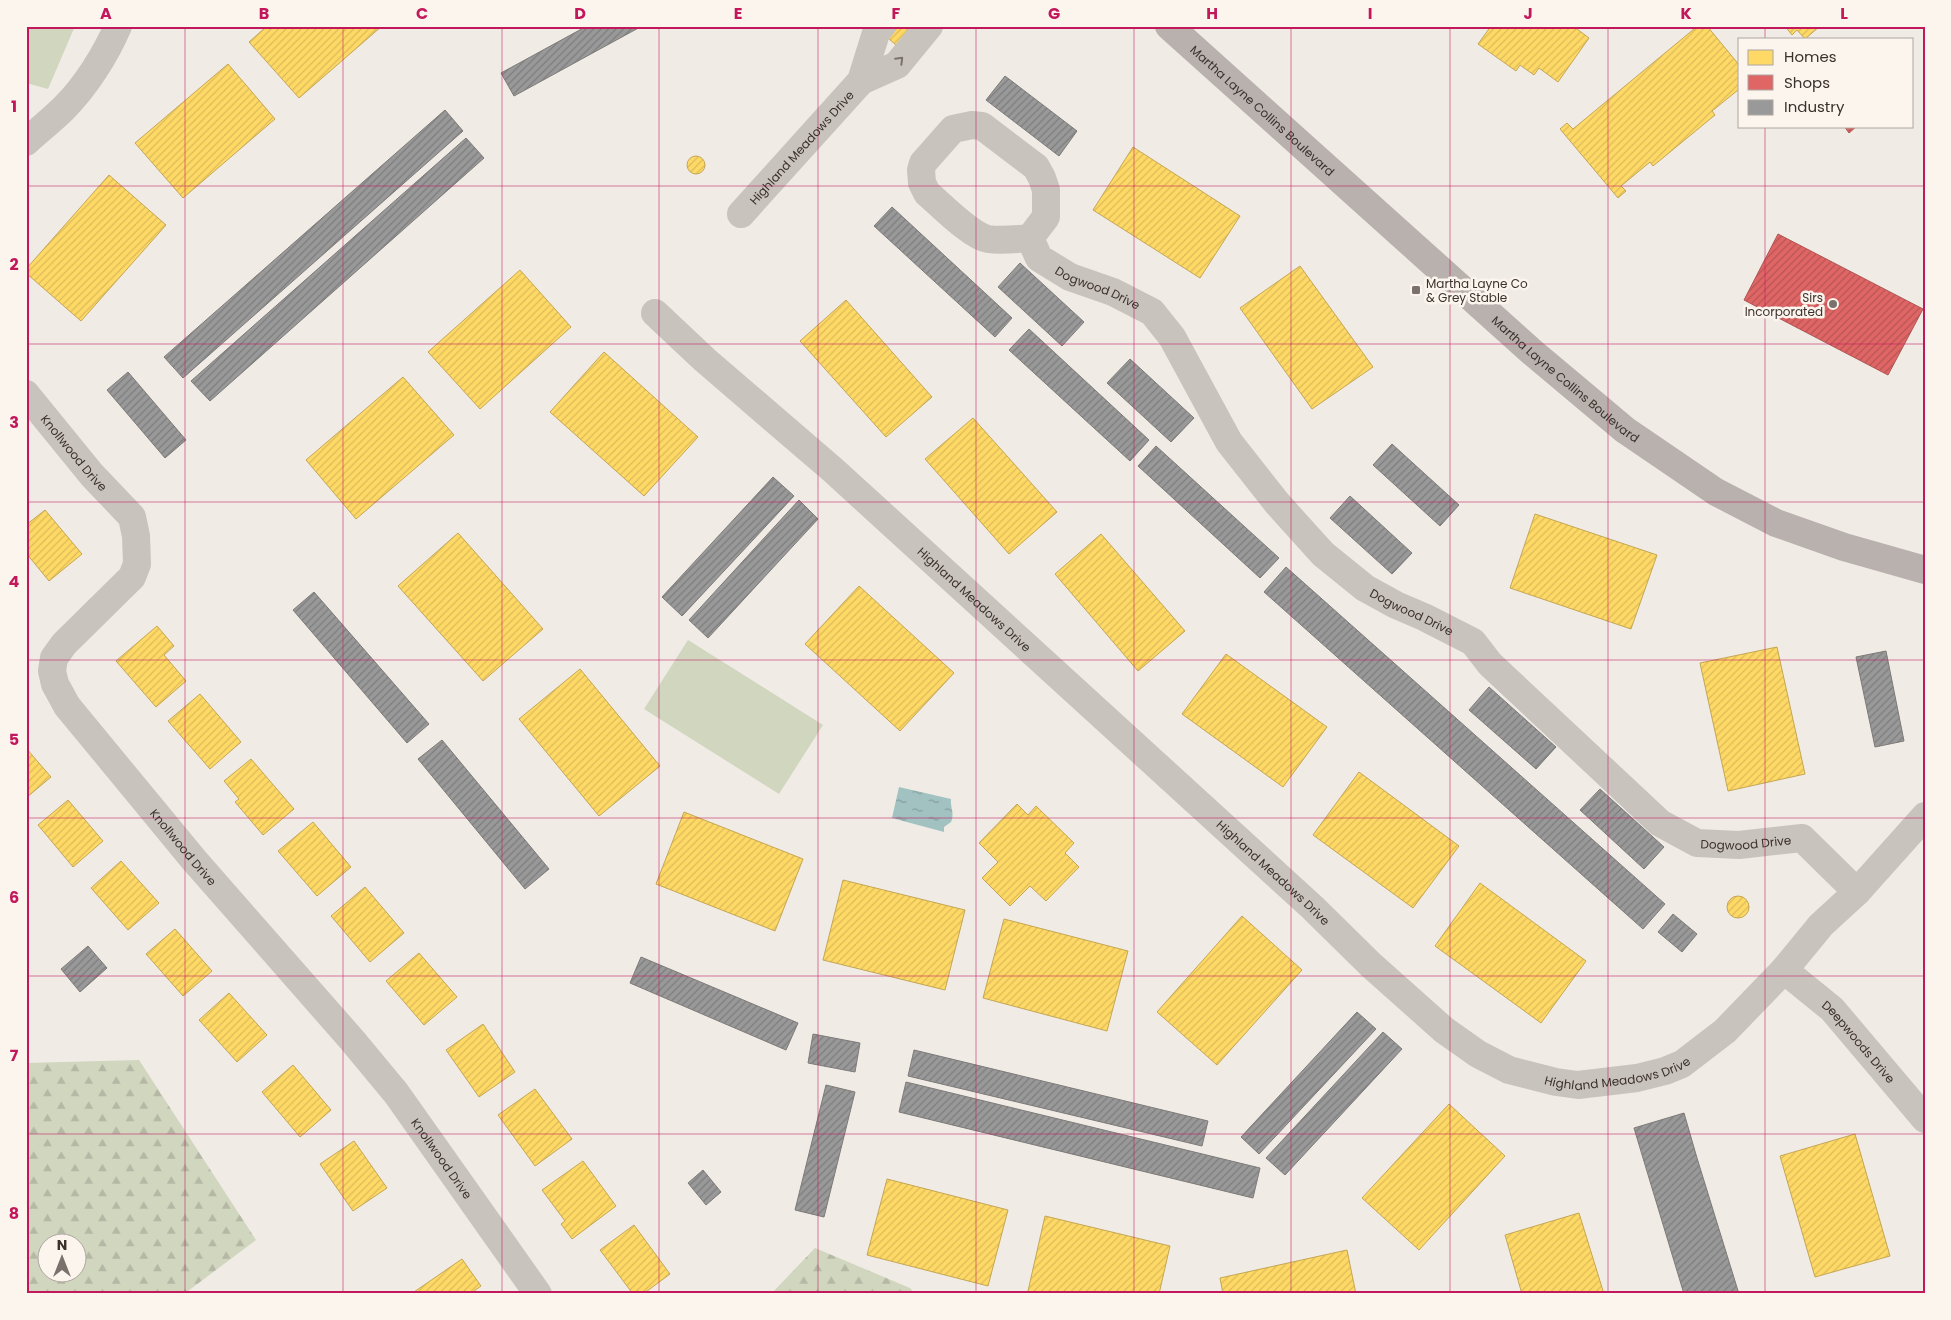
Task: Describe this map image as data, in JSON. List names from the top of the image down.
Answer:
{
  "streets": {
    "main road": ["Martha Layne Collins Boulevard"],
    "street": [
      "Highland Meadows Drive",
      "Dogwood Drive",
      "Knollwood Drive",
      "Deepwoods Drive"
    ]
  },
  "crossings": [
    ["Highland Meadows Drive", "Dogwood Drive"],
    ["Highland Meadows Drive", "Deepwoods Drive"]
  ],
  "places": {
    "transit": ["Martha Layne Co & Grey Stable"],
    "other": ["Sirs Incorporated"]
  },
  "legend": ["Homes", "Shops", "Industry"],
  "north": "top",
  "grid": {
    "columns": [
      "A",
      "B",
      "C",
      "D",
      "E",
      "F",
      "G",
      "H",
      "I",
      "J",
      "K",
      "L"
    ],
    "rows": [
      "1",
      "2",
      "3",
      "4",
      "5",
      "6",
      "7",
      "8"
    ]
  }
}
